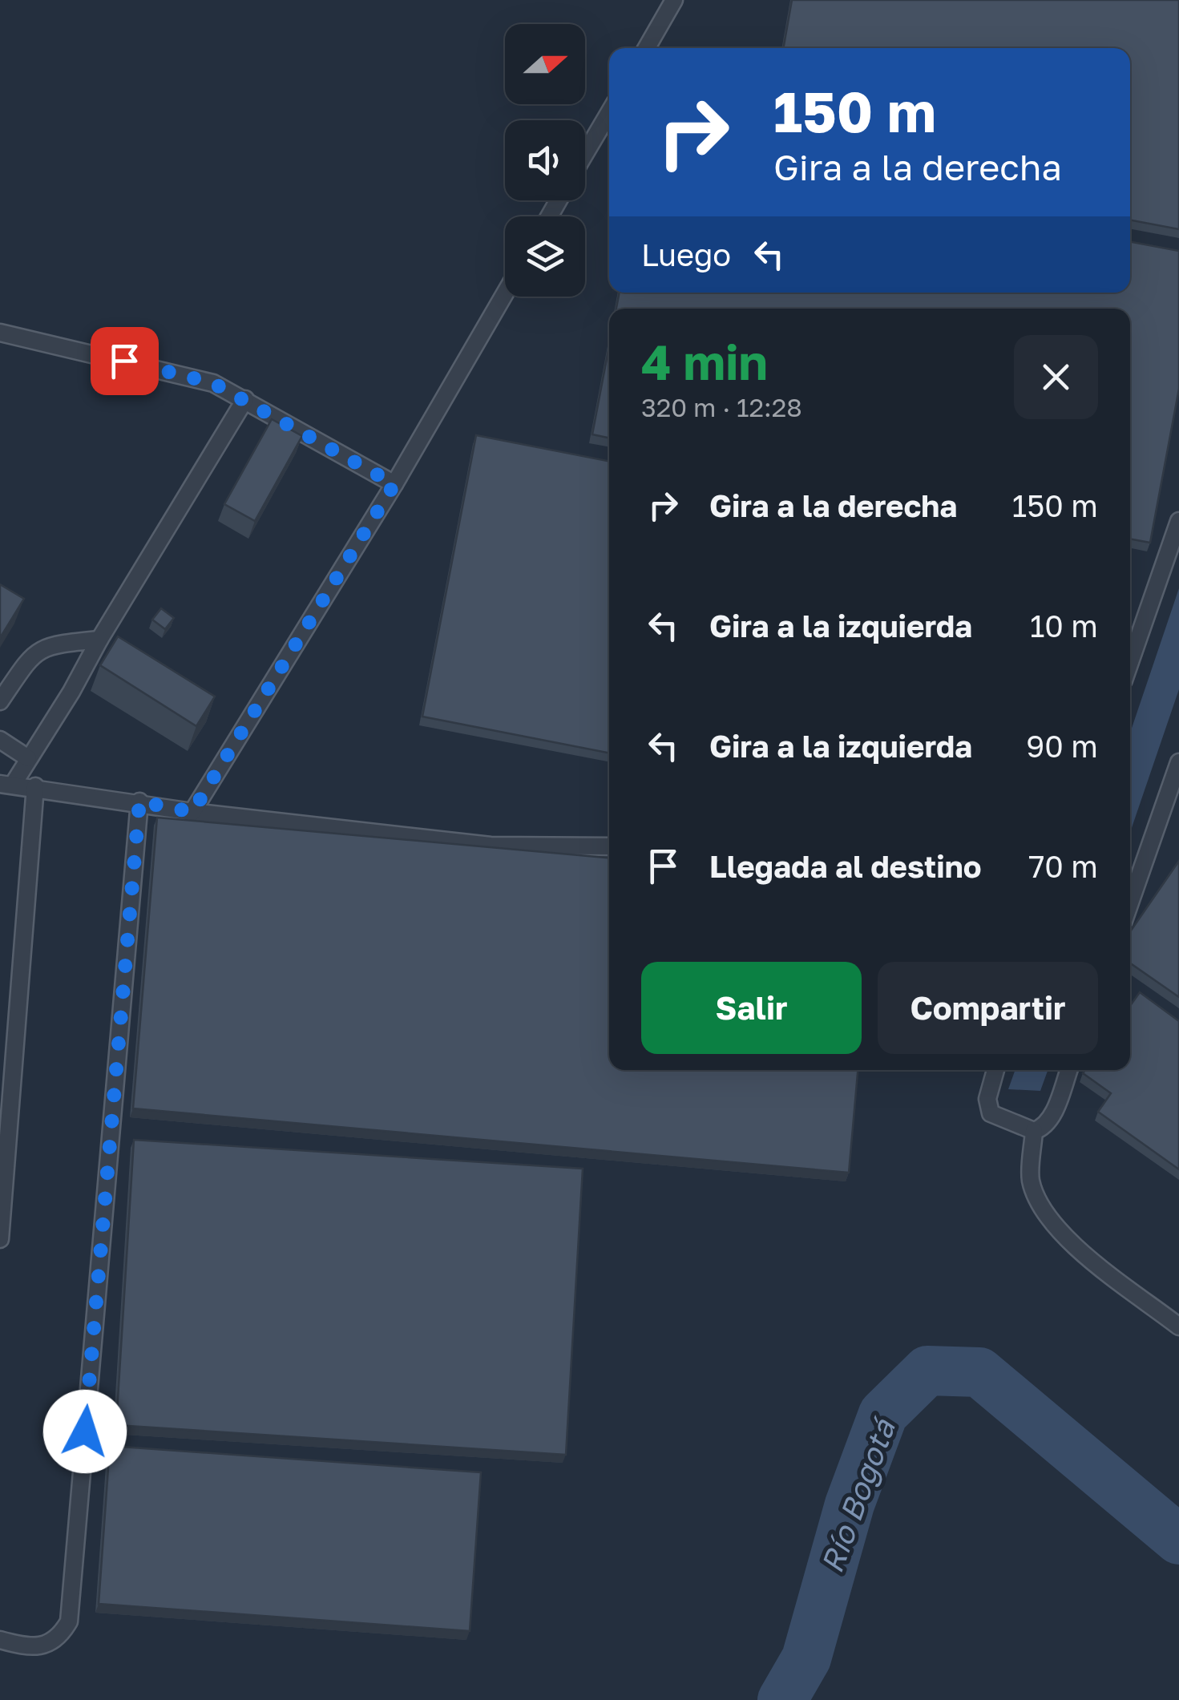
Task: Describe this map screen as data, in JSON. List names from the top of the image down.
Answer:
{
  "water": ["Río Bogotá"],
  "north": "right",
  "page": {
    "turn": ["150 m", "Gira a la derecha"],
    "then": "Luego",
    "heading": ["4 min", "320 m · 12:28"],
    "list": [
      {
        "name": "Gira a la derecha",
        "value": "150 m"
      },
      {
        "name": "Gira a la izquierda",
        "value": "10 m"
      },
      {
        "name": "Gira a la izquierda",
        "value": "90 m"
      },
      {
        "name": "Llegada al destino",
        "value": "70 m"
      }
    ],
    "buttons": ["Salir", "Compartir"]
  }
}
